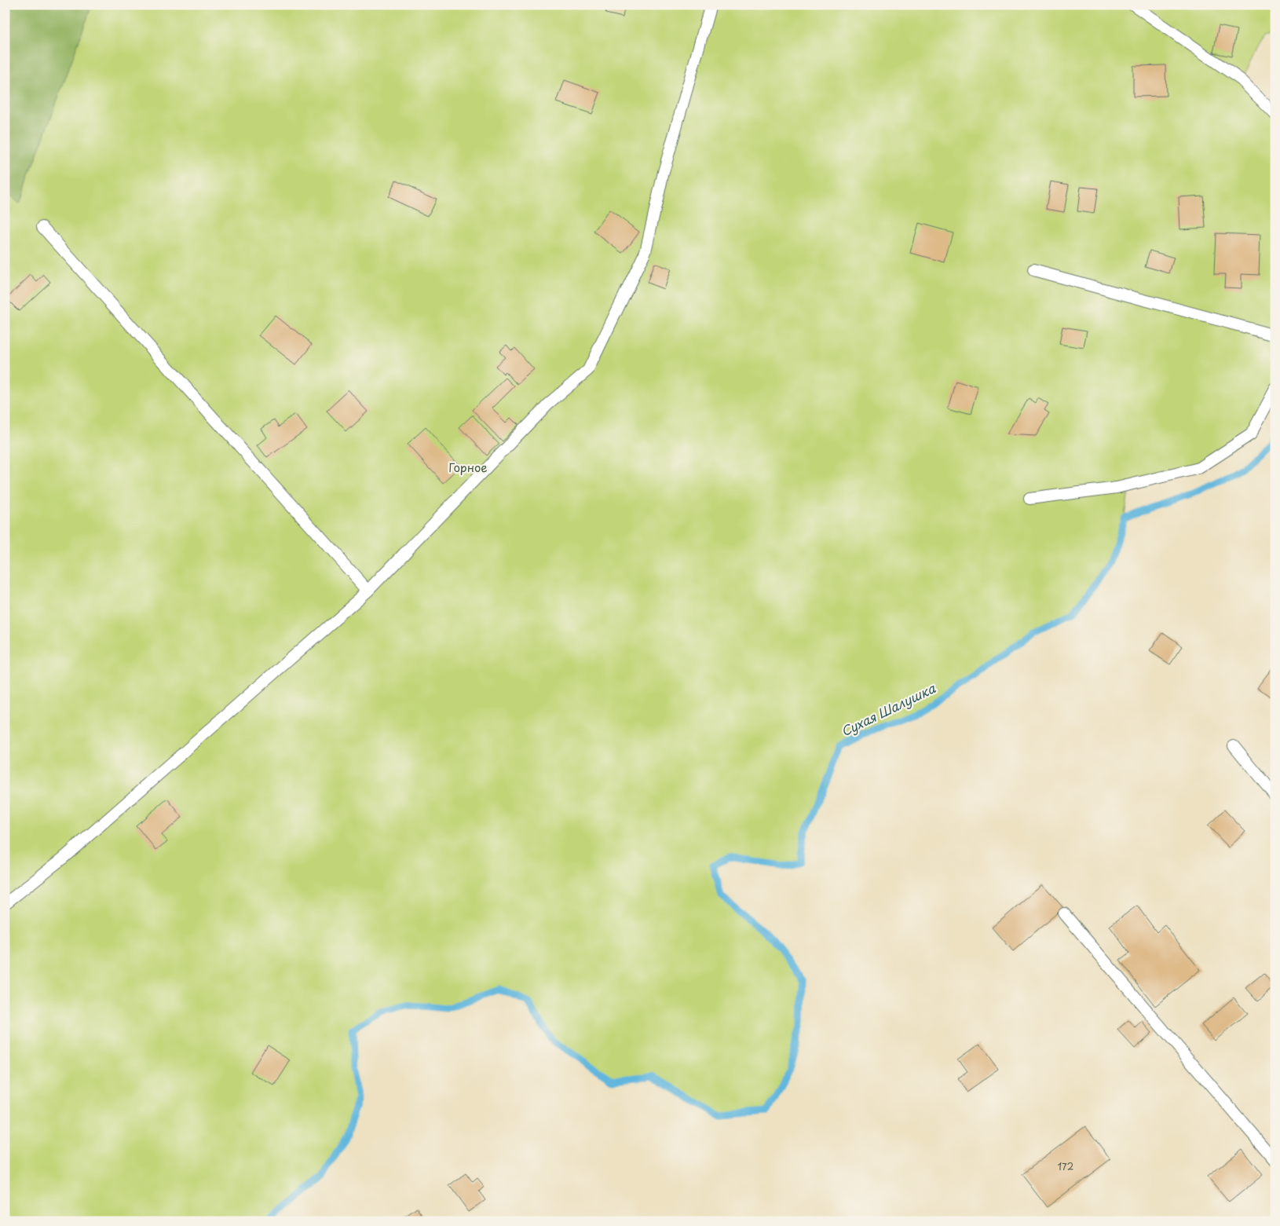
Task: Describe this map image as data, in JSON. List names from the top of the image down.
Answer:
{
  "water": ["Сухая Шалушка"],
  "parks": ["Горное"],
  "house_numbers": ["172"]
}
